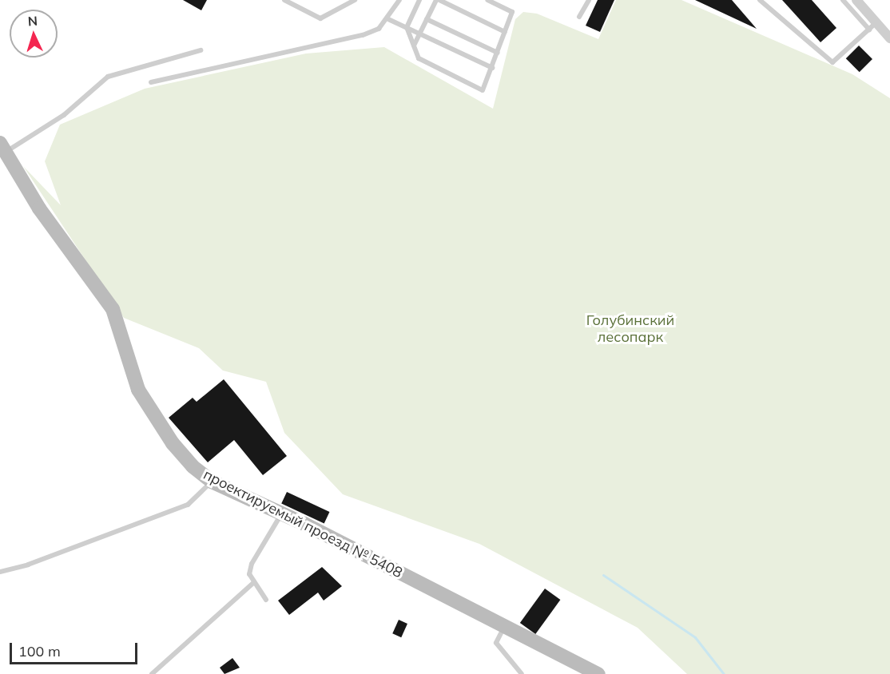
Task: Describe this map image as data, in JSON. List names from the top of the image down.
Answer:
{
  "streets": {
    "street": ["проектируемый проезд № 5408"]
  },
  "parks": ["Голубинский лесопарк"],
  "scale_bar": "100 m",
  "north": "top"
}
